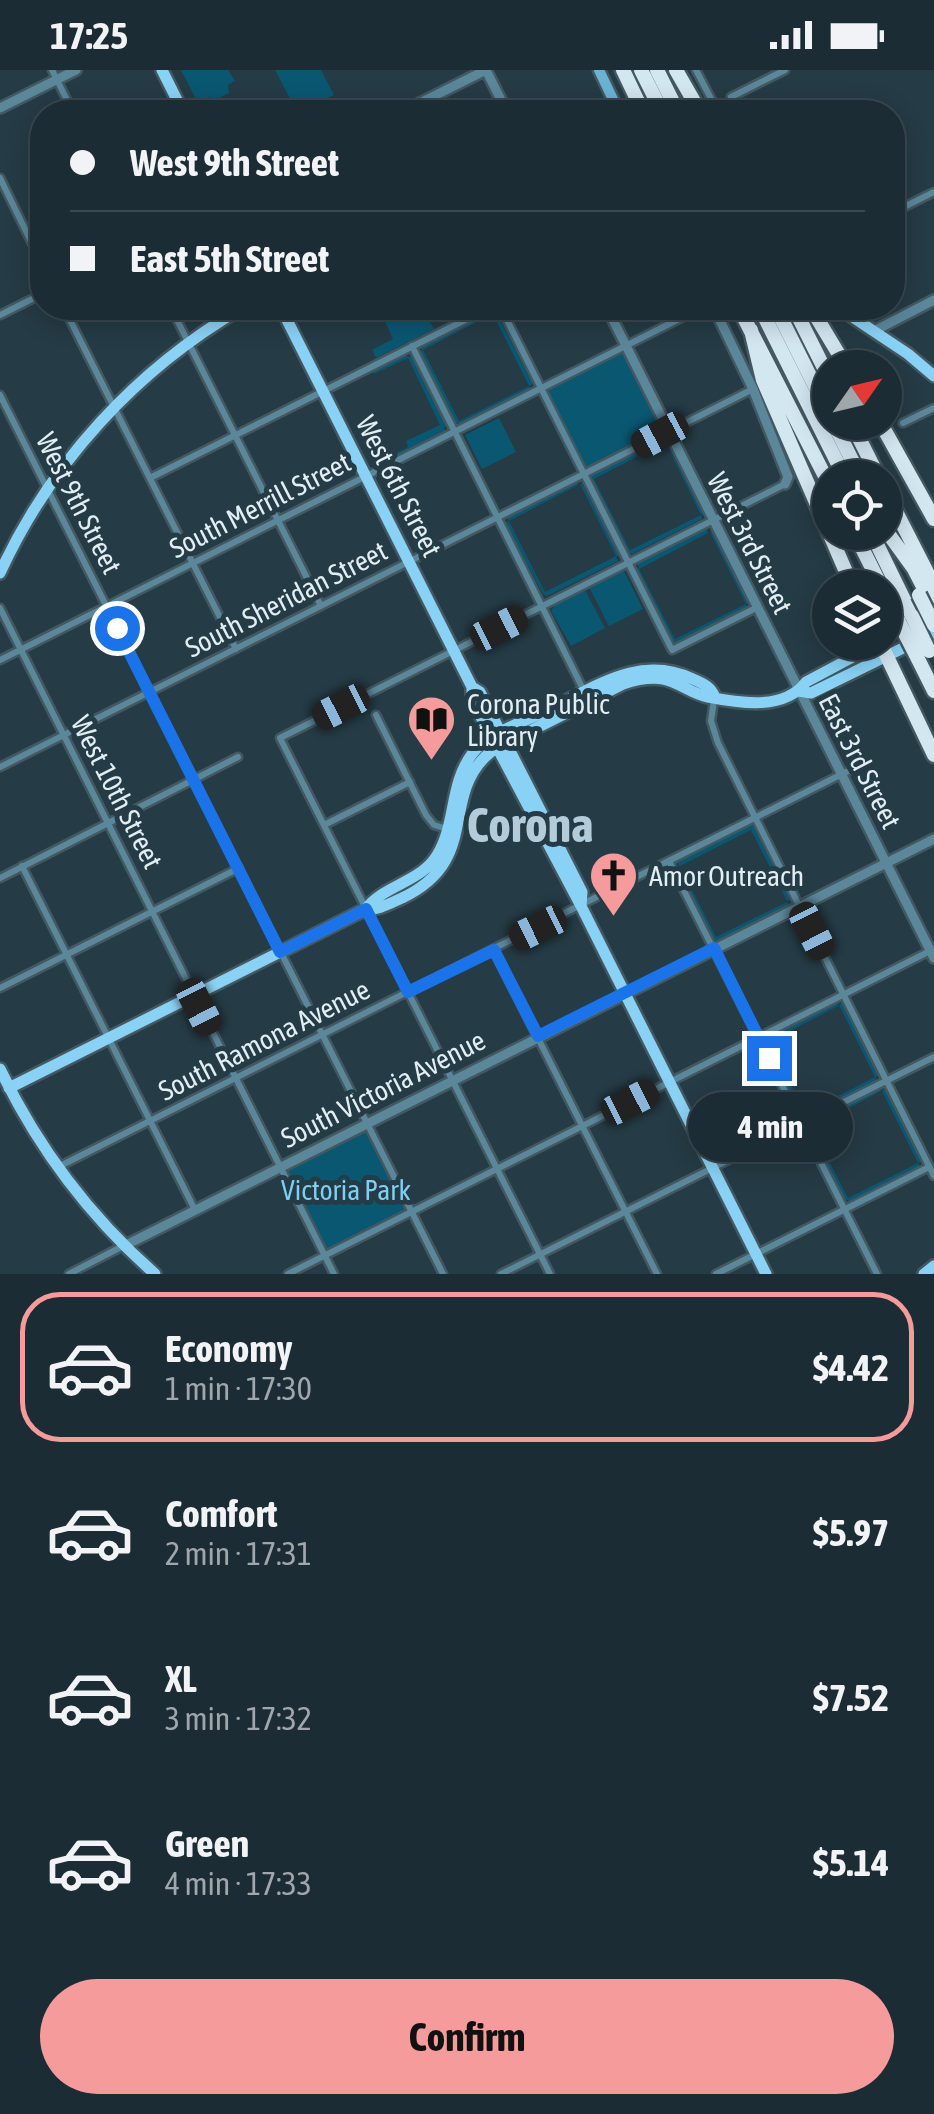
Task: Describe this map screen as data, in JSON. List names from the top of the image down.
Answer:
{
  "streets": {
    "main road": ["West 6th Street"],
    "street": [
      "West 9th Street",
      "South Merrill Street",
      "West 3rd Street",
      "South Sheridan Street",
      "East 3rd Street",
      "West 10th Street",
      "South Ramona Avenue",
      "South Victoria Avenue"
    ]
  },
  "crossings": [
    ["West 6th Street", "South Merrill Street"],
    ["West 6th Street", "South Sheridan Street"],
    ["West 6th Street", "South Ramona Avenue"],
    ["West 6th Street", "South Victoria Avenue"],
    ["West 9th Street", "South Merrill Street"],
    ["West 9th Street", "South Sheridan Street"],
    ["West 9th Street", "South Ramona Avenue"],
    ["West 9th Street", "South Victoria Avenue"],
    ["South Merrill Street", "West 3rd Street"],
    ["South Merrill Street", "West 10th Street"],
    ["West 3rd Street", "South Sheridan Street"],
    ["West 3rd Street", "East 3rd Street"],
    ["South Sheridan Street", "West 10th Street"],
    ["East 3rd Street", "South Ramona Avenue"],
    ["East 3rd Street", "South Victoria Avenue"],
    ["West 10th Street", "South Ramona Avenue"],
    ["West 10th Street", "South Victoria Avenue"]
  ],
  "districts": ["Corona"],
  "parks": ["Victoria Park"],
  "places": {
    "library": ["Corona Public Library"],
    "church": ["Amor Outreach"]
  },
  "north": "top right",
  "page": {
    "status": "17:25",
    "banner": ["West 9th Street", "East 5th Street"],
    "bubble": "4 min",
    "list": [
      {
        "name": "Economy",
        "note": "1 min · 17:30",
        "value": "$4.42"
      },
      {
        "name": "Comfort",
        "note": "2 min · 17:31",
        "value": "$5.97"
      },
      {
        "name": "XL",
        "note": "3 min · 17:32",
        "value": "$7.52"
      },
      {
        "name": "Green",
        "note": "4 min · 17:33",
        "value": "$5.14"
      }
    ],
    "buttons": "Confirm"
  }
}
